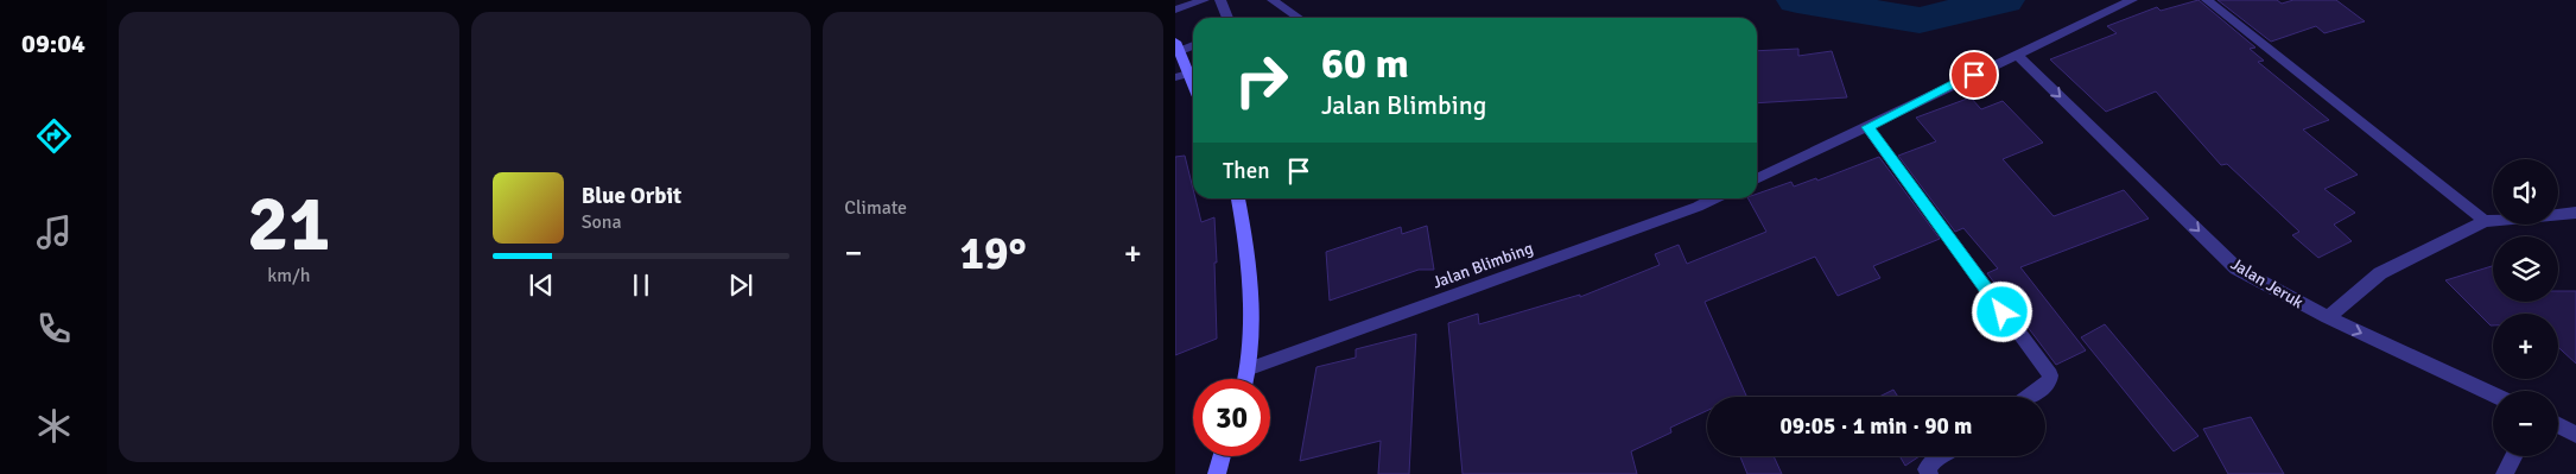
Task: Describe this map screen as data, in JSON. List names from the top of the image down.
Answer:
{
  "streets": {
    "street": ["Jalan Blimbing", "Jalan Jeruk"]
  },
  "one_way": ["Jalan Jeruk"],
  "page": {
    "tabs": "09:04",
    "tile": [
      ["21", "km/h"],
      "Climate"
    ],
    "turn": ["60 m", "Jalan Blimbing"],
    "then": "Then",
    "map_buttons": ["+", "−"],
    "song": ["Blue Orbit", "Sona"],
    "heat": ["−", "19°", "+"],
    "limit": "30",
    "trip": "09:05 · 1 min · 90 m"
  }
}
